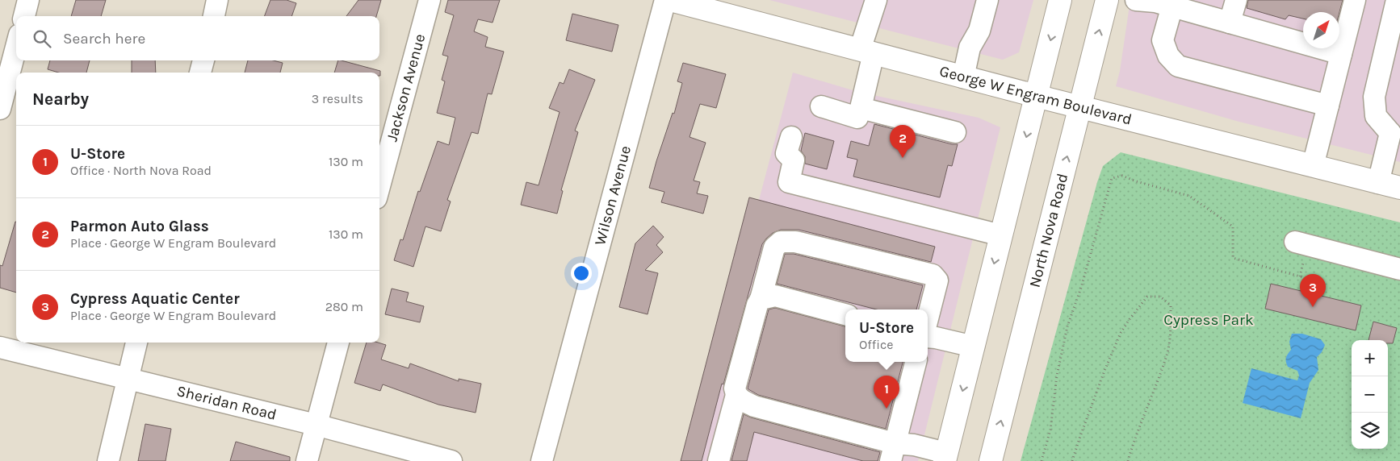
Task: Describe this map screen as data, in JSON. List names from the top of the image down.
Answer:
{
  "streets": {
    "main road": ["George W Engram Boulevard", "North Nova Road"],
    "street": ["Jackson Avenue", "Wilson Avenue", "Sheridan Road"]
  },
  "crossings": [
    ["George W Engram Boulevard", "North Nova Road"]
  ],
  "parks": ["Cypress Park"],
  "north": "top right",
  "page": {
    "search": "Search here",
    "heading": ["Nearby", "3 results"],
    "pins": ["2", "3", "1"],
    "list": [
      {
        "mark": "1",
        "name": "U-Store",
        "note": "Office · North Nova Road",
        "value": "130 m"
      },
      {
        "mark": "2",
        "name": "Parmon Auto Glass",
        "note": "Place · George W Engram Boulevard",
        "value": "130 m"
      },
      {
        "mark": "3",
        "name": "Cypress Aquatic Center",
        "note": "Place · George W Engram Boulevard",
        "value": "280 m"
      }
    ],
    "popup": ["U-Store", "Office"],
    "map_buttons": ["+", "−"]
  }
}
